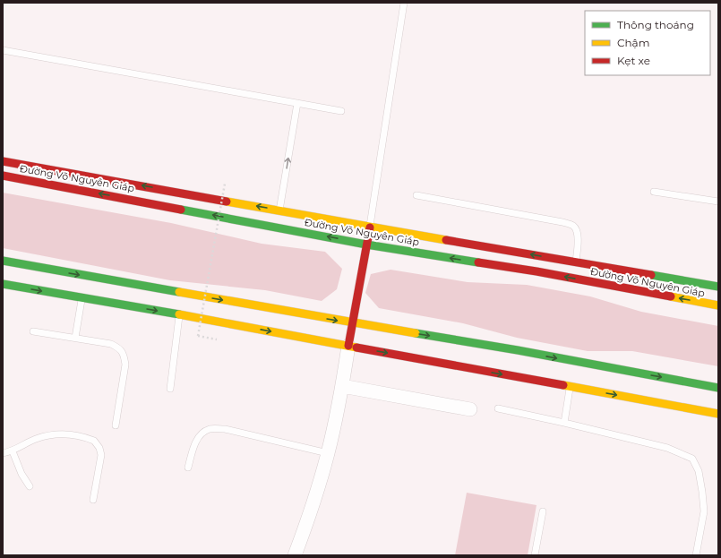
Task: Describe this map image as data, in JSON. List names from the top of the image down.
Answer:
{
  "streets": {
    "main road": ["Đường Võ Nguyên Giáp"]
  },
  "one_way": ["Đường Võ Nguyên Giáp"],
  "legend": ["Thông thoáng", "Chậm", "Kẹt xe"]
}
